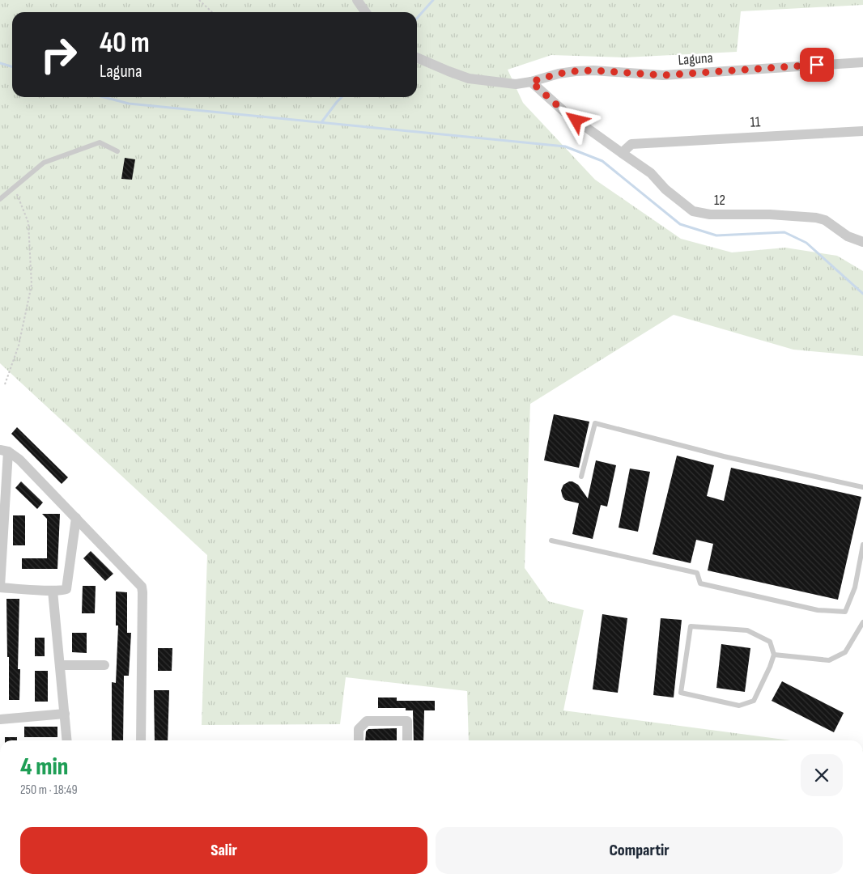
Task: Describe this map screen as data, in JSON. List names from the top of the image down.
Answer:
{
  "streets": {
    "street": ["Laguna", "11", "12"]
  },
  "crossings": [
    ["Laguna", "12"],
    ["11", "12"]
  ],
  "page": {
    "turn": ["40 m", "Laguna"],
    "heading": ["4 min", "250 m · 18:49"],
    "buttons": ["Salir", "Compartir"]
  }
}
